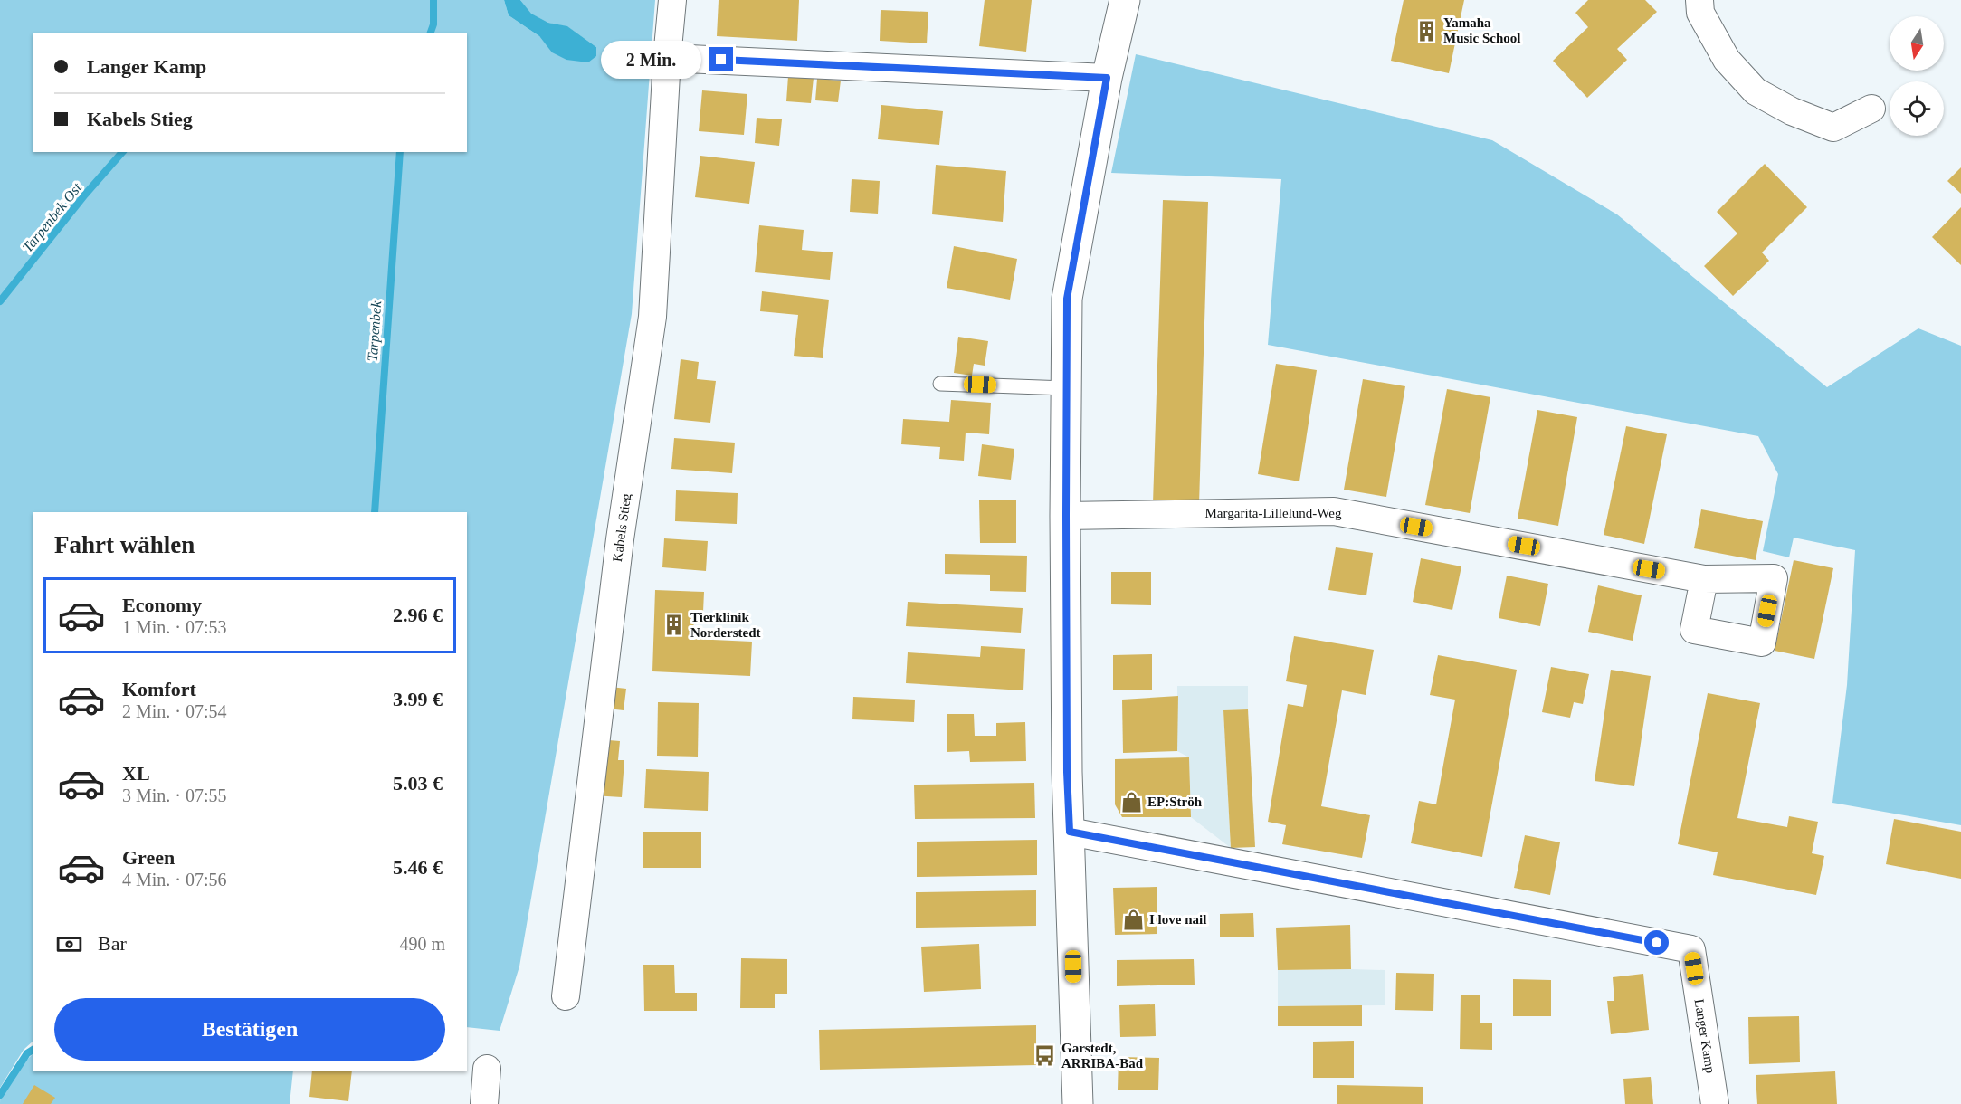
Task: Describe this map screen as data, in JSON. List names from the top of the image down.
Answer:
{
  "streets": {
    "street": ["Margarita-Lillelund-Weg", "Kabels Stieg", "Langer Kamp"]
  },
  "water": ["Tarpenbek Ost", "Tarpenbek"],
  "places": {
    "building": ["Yamaha Music School", "Tierklinik Norderstedt"],
    "shop": ["EP:Ströh", "I love nail"],
    "bus stop": ["Garstedt, ARRIBA-Bad"]
  },
  "north": "bottom",
  "page": {
    "banner": ["Langer Kamp", "Kabels Stieg"],
    "bubble": "2 Min.",
    "heading": "Fahrt wählen",
    "list": [
      {
        "name": "Economy",
        "note": "1 Min. · 07:53",
        "value": "2.96 €"
      },
      {
        "name": "Komfort",
        "note": "2 Min. · 07:54",
        "value": "3.99 €"
      },
      {
        "name": "XL",
        "note": "3 Min. · 07:55",
        "value": "5.03 €"
      },
      {
        "name": "Green",
        "note": "4 Min. · 07:56",
        "value": "5.46 €"
      }
    ],
    "pay": ["Bar", "490 m"],
    "buttons": "Bestätigen"
  }
}
